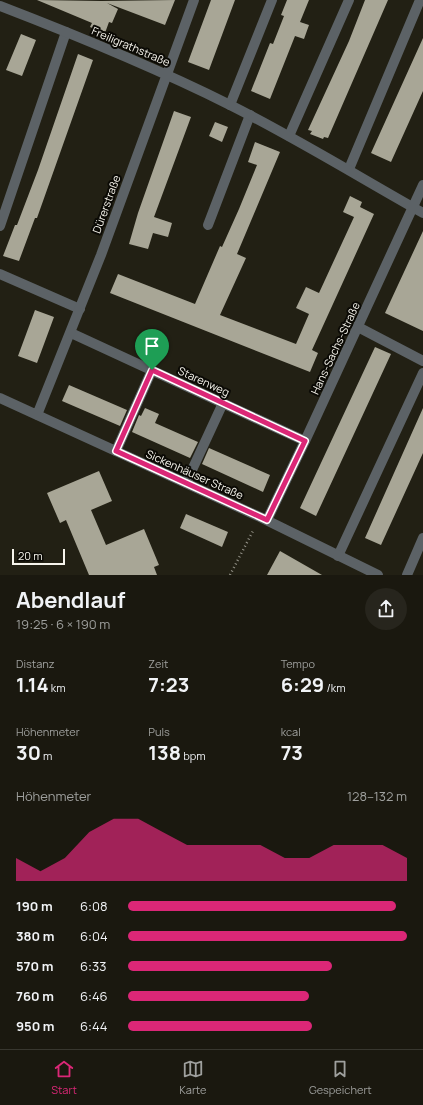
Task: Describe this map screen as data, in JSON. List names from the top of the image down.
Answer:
{
  "streets": {
    "street": [
      "Freiligrathstraße",
      "Dürerstraße",
      "Hans-Sachs-Straße",
      "Starenweg",
      "Sickenhäuser Straße"
    ]
  },
  "crossings": [
    ["Freiligrathstraße", "Dürerstraße"],
    ["Freiligrathstraße", "Hans-Sachs-Straße"],
    ["Dürerstraße", "Starenweg"],
    ["Dürerstraße", "Sickenhäuser Straße"],
    ["Hans-Sachs-Straße", "Starenweg"],
    ["Hans-Sachs-Straße", "Sickenhäuser Straße"]
  ],
  "scale_bar": "20 m",
  "page": {
    "scale": "20 m",
    "heading": ["Abendlauf", "19:25 · 6 × 190 m"],
    "stats": [
      ["Distanz", "1.14 km"],
      ["Zeit", "7:23"],
      ["Tempo", "6:29 /km"],
      ["Höhenmeter", "30 m"],
      ["Puls", "138 bpm"],
      ["kcal", "73"]
    ],
    "chart": ["Höhenmeter", "128–132 m"],
    "list": [
      {
        "name": "190 m",
        "note": "6:08"
      },
      {
        "name": "380 m",
        "note": "6:04"
      },
      {
        "name": "570 m",
        "note": "6:33"
      },
      {
        "name": "760 m",
        "note": "6:46"
      },
      {
        "name": "950 m",
        "note": "6:44"
      }
    ],
    "tabs": ["Start", "Karte", "Gespeichert"]
  }
}
